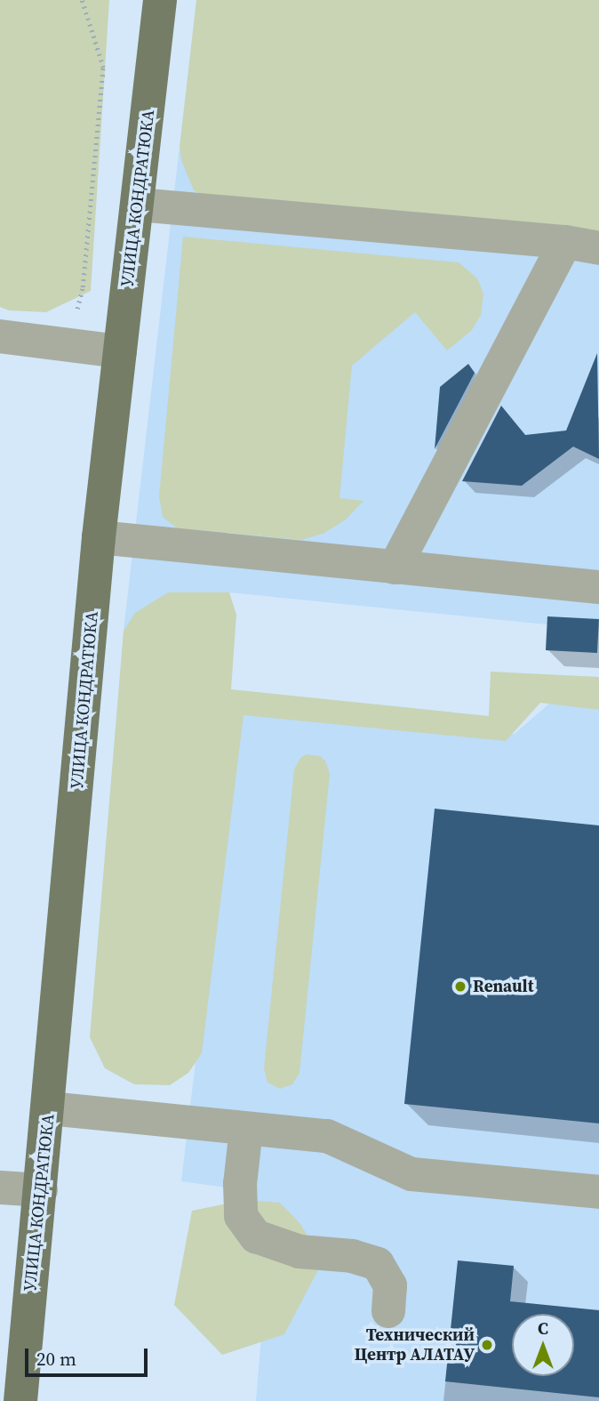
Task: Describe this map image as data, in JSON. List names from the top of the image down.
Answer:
{
  "streets": {
    "main road": ["УЛИЦА КОНДРАТЮКА"]
  },
  "places": ["Renault", "Технический Центр АЛАТАУ"],
  "scale_bar": "20 m",
  "north": "top"
}
